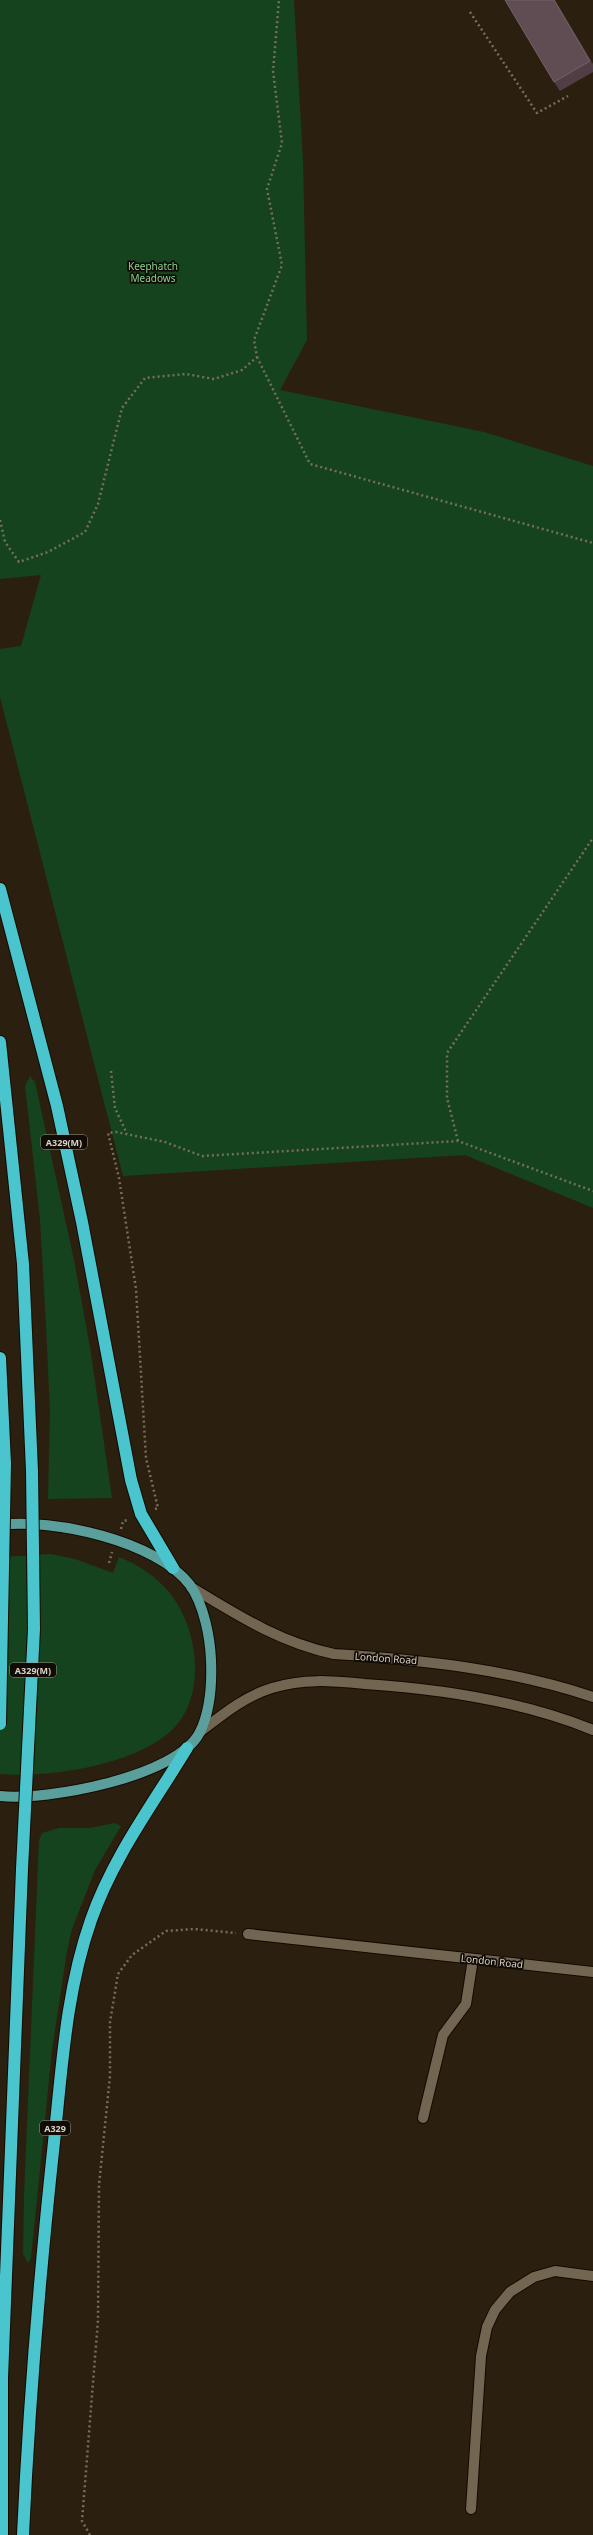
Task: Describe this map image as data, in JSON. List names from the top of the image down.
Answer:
{
  "streets": {
    "highway": ["A329(M)", "A329"],
    "main road": ["London Road"]
  },
  "parks": ["Keephatch Meadows"]
}
